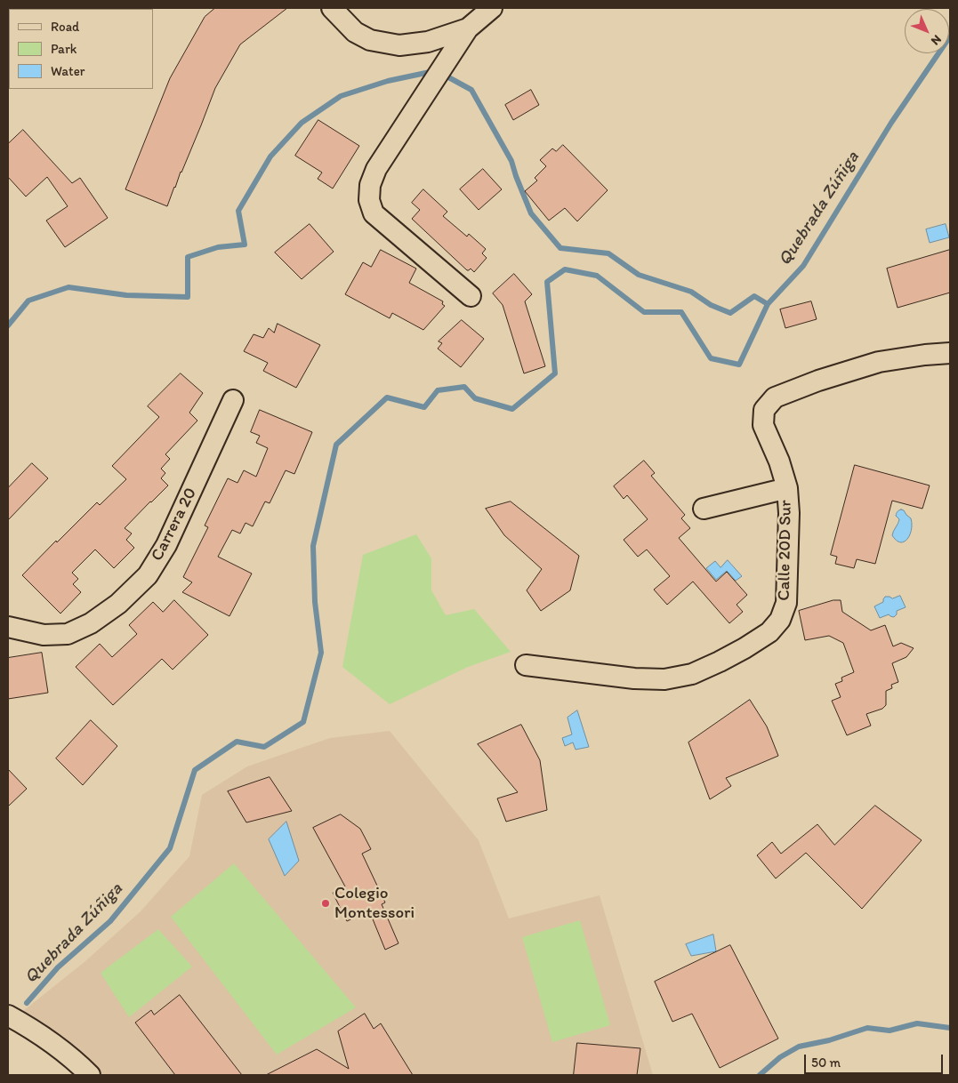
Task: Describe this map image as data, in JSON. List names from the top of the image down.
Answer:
{
  "streets": {
    "street": ["Carrera 20", "Calle 20D Sur"]
  },
  "water": ["Quebrada Zúñiga"],
  "places": ["Colegio Montessori"],
  "legend": ["Road", "Park", "Water"],
  "scale_bar": "50 m",
  "north": "bottom right"
}
